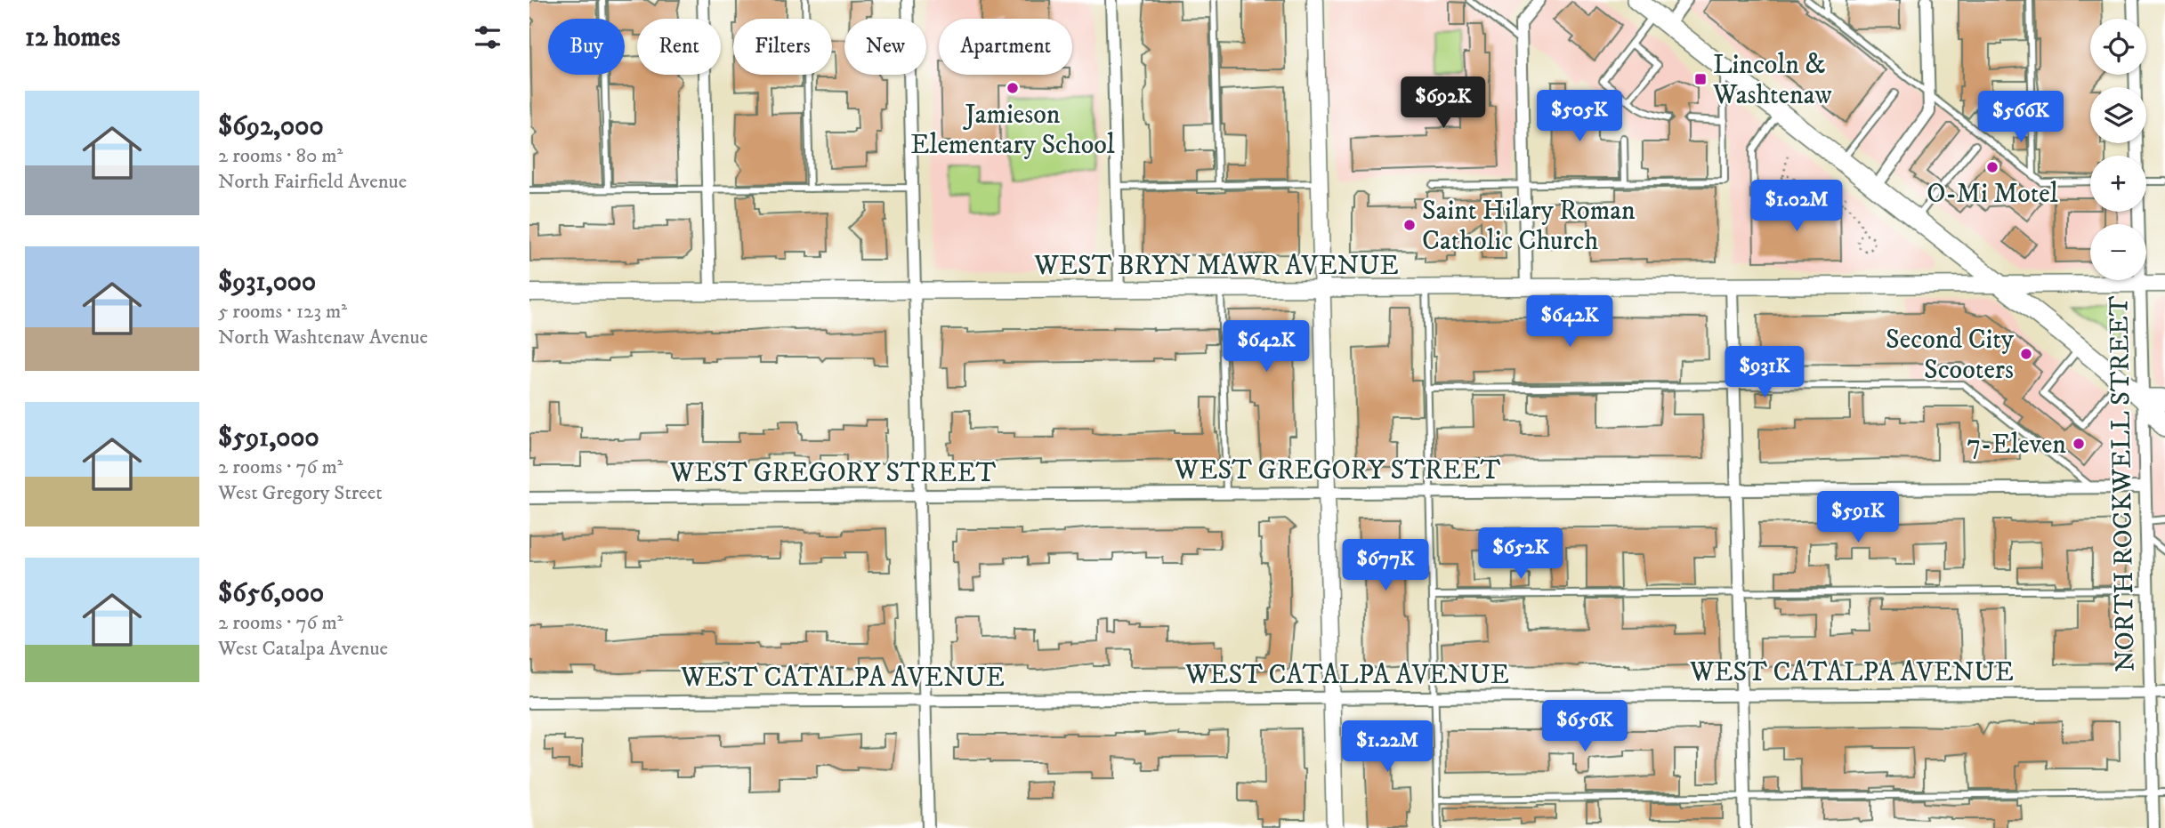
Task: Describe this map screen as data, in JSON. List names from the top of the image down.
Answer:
{
  "streets": {
    "street": [
      "WEST BRYN MAWR AVENUE",
      "WEST GREGORY STREET",
      "NORTH ROCKWELL STREET",
      "WEST CATALPA AVENUE"
    ]
  },
  "crossings": [
    ["WEST BRYN MAWR AVENUE", "NORTH ROCKWELL STREET"],
    ["WEST GREGORY STREET", "NORTH ROCKWELL STREET"],
    ["NORTH ROCKWELL STREET", "WEST CATALPA AVENUE"]
  ],
  "places": {
    "transit": ["Lincoln & Washtenaw"],
    "other": [
      "Jamieson Elementary School",
      "O-Mi Motel",
      "Saint Hilary Roman Catholic Church",
      "Second City Scooters",
      "7-Eleven"
    ]
  },
  "page": {
    "heading": "12 homes",
    "map_buttons": ["+", "−"],
    "chip": [
      "Buy",
      "Rent",
      "Filters",
      "New",
      "Apartment"
    ],
    "list": [
      {
        "name": "$692,000",
        "note": "2 rooms · 80 m² · North Fairfield Avenue"
      },
      {
        "name": "$931,000",
        "note": "5 rooms · 123 m² · North Washtenaw Avenue"
      },
      {
        "name": "$591,000",
        "note": "2 rooms · 76 m² · West Gregory Street"
      },
      {
        "name": "$656,000",
        "note": "2 rooms · 76 m² · West Catalpa Avenue"
      }
    ],
    "price": [
      "$692K",
      "$505K",
      "$566K",
      "$1.02M",
      "$642K",
      "$642K",
      "$931K",
      "$591K",
      "$652K",
      "$677K",
      "$656K",
      "$1.22M"
    ]
  }
}
